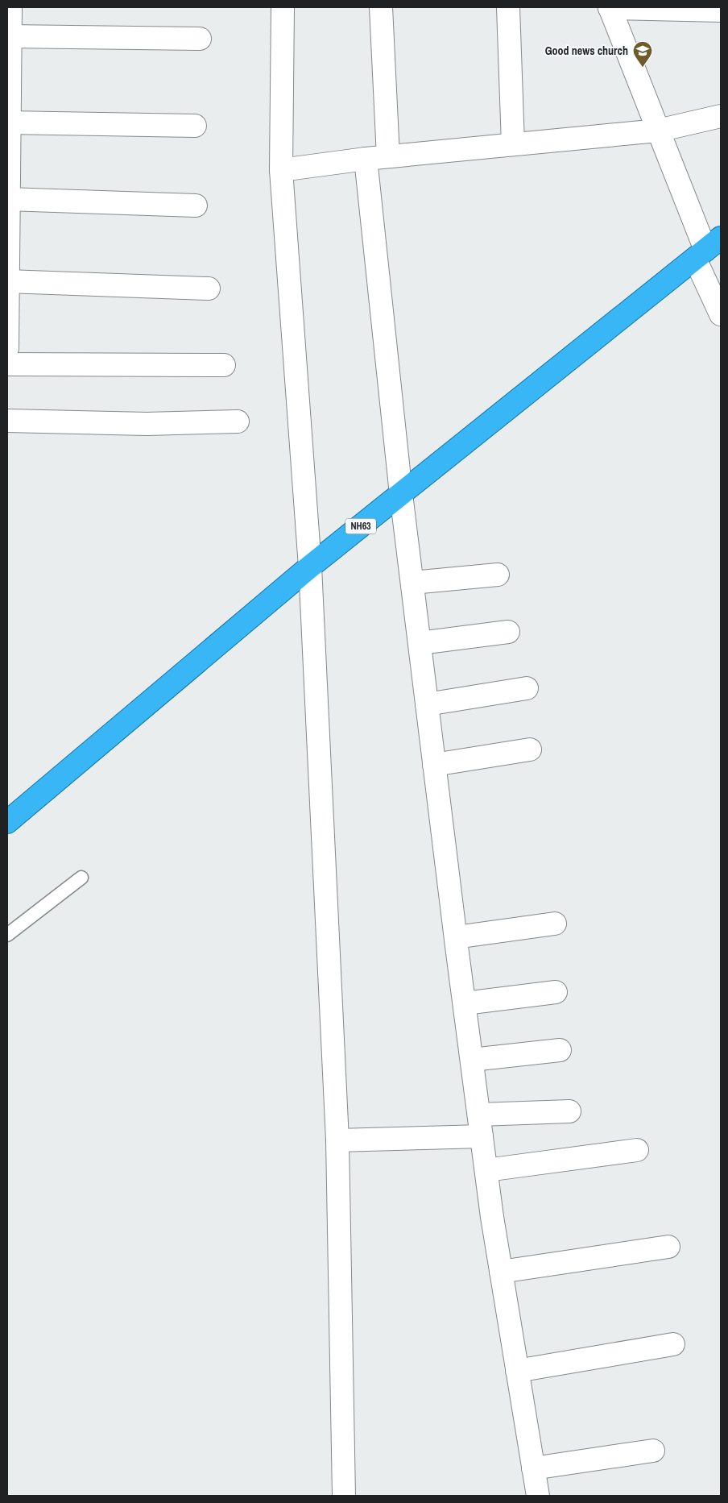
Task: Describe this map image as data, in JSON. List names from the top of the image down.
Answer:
{
  "streets": {
    "highway": ["NH63"]
  },
  "places": {
    "school or university": ["Good news church"]
  }
}
